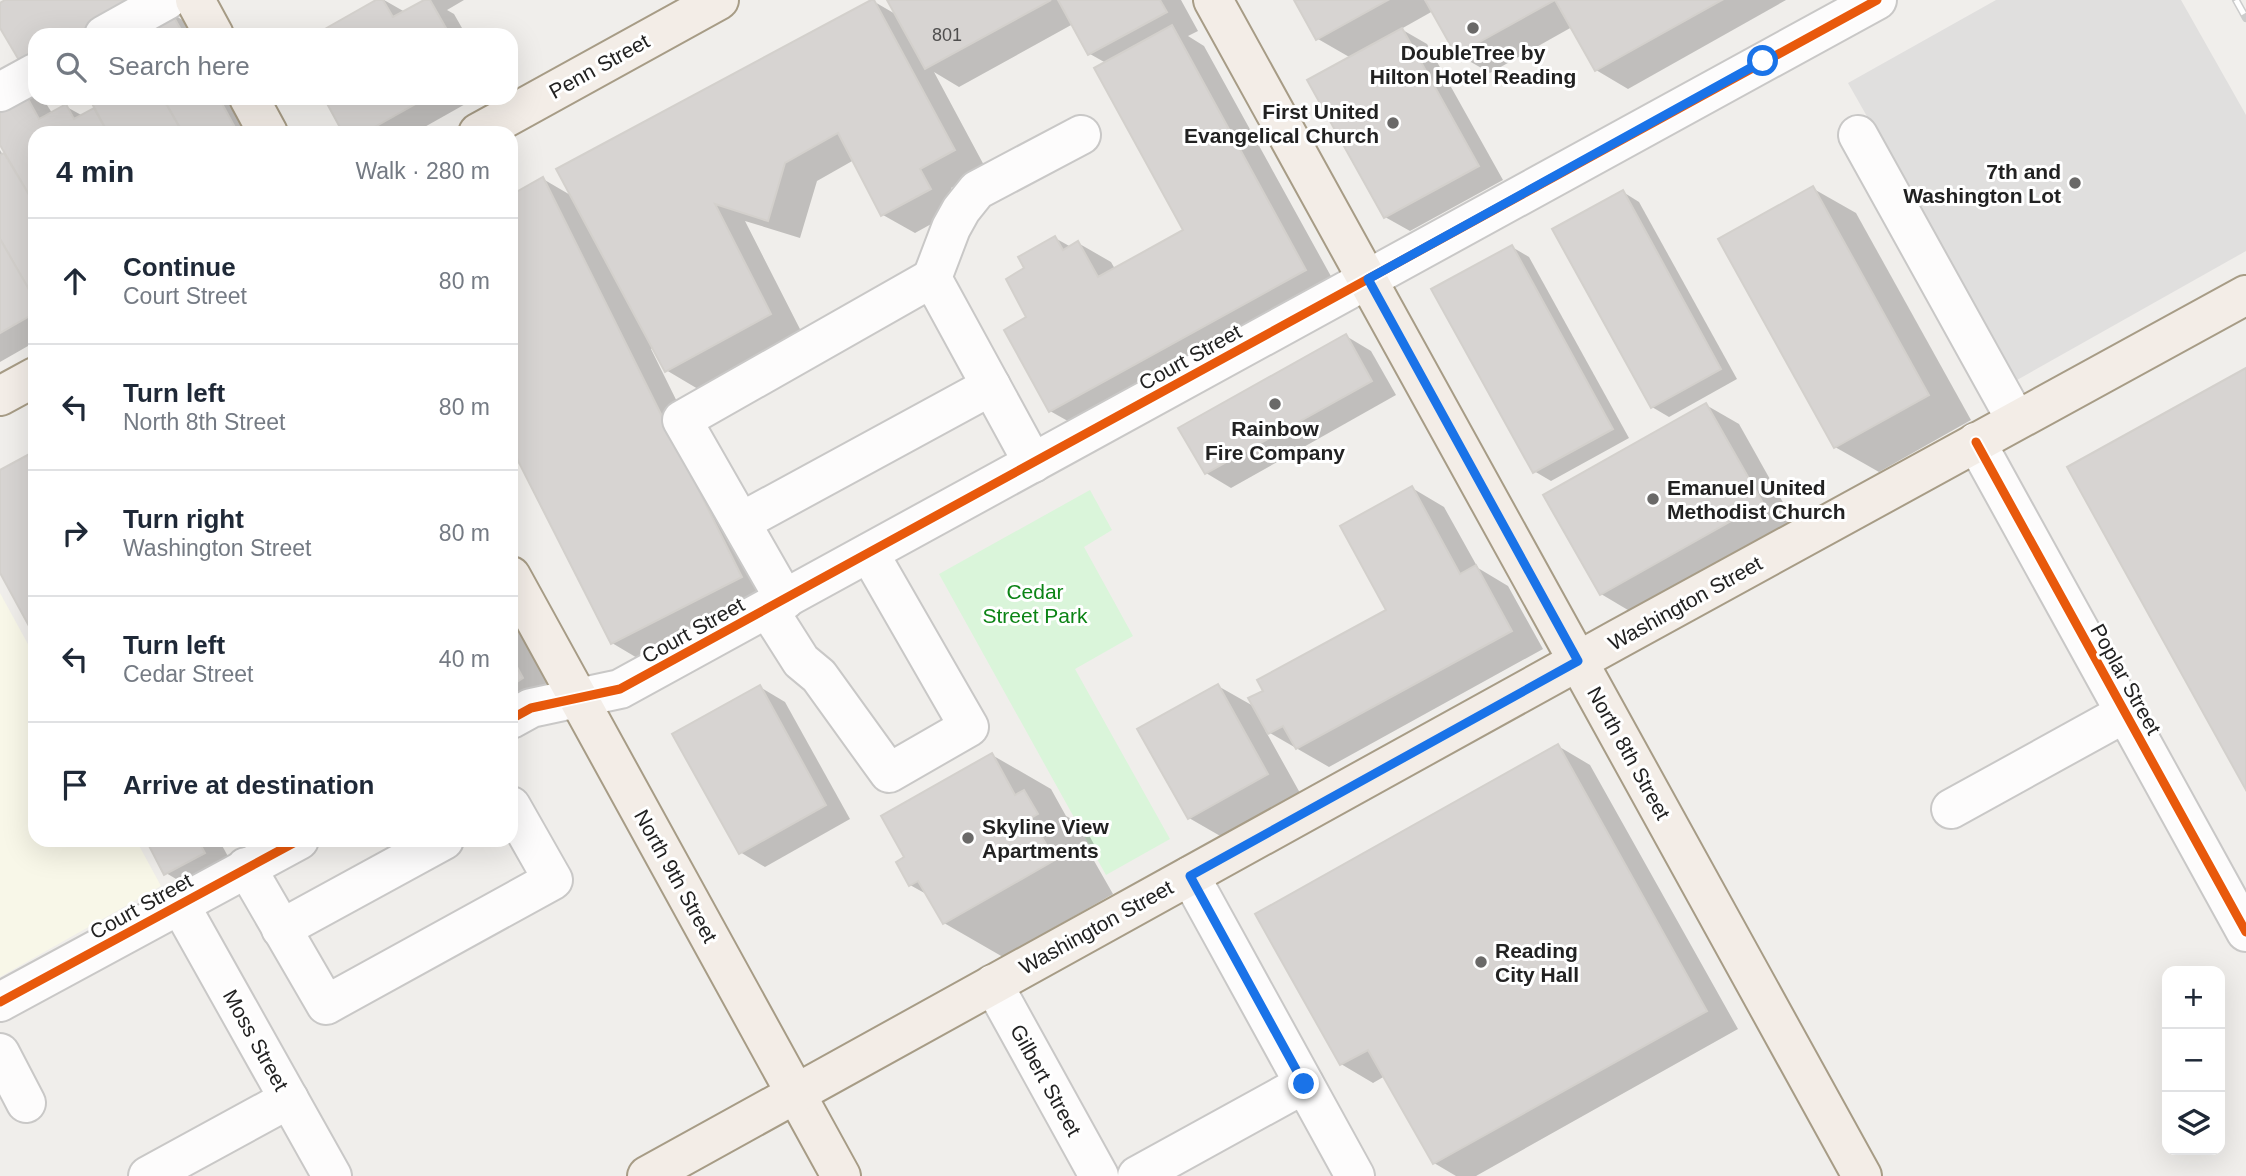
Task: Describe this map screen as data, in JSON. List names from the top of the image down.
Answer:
{
  "streets": {
    "main road": [
      "Penn Street",
      "Washington Street",
      "North 8th Street",
      "North 9th Street"
    ],
    "street": [
      "Court Street",
      "Poplar Street",
      "Moss Street",
      "Gilbert Street"
    ]
  },
  "crossings": [
    ["Court Street", "North 8th Street"],
    ["Court Street", "North 9th Street"],
    ["Court Street", "Moss Street"],
    ["Washington Street", "Poplar Street"],
    ["Washington Street", "North 8th Street"],
    ["Washington Street", "North 9th Street"],
    ["Washington Street", "Gilbert Street"]
  ],
  "parks": ["Cedar Street Park"],
  "places": [
    "DoubleTree by Hilton Hotel Reading",
    "First United Evangelical Church",
    "7th and Washington Lot",
    "Rainbow Fire Company",
    "Emanuel United Methodist Church",
    "Skyline View Apartments",
    "Reading City Hall"
  ],
  "house_numbers": ["801"],
  "page": {
    "search": "Search here",
    "heading": ["4 min", "Walk · 280 m"],
    "list": [
      ["Continue", "Court Street", "80 m"],
      ["Turn left", "North 8th Street", "80 m"],
      ["Turn right", "Washington Street", "80 m"],
      ["Turn left", "Cedar Street", "40 m"],
      "Arrive at destination"
    ],
    "map_buttons": ["+", "−"]
  }
}
